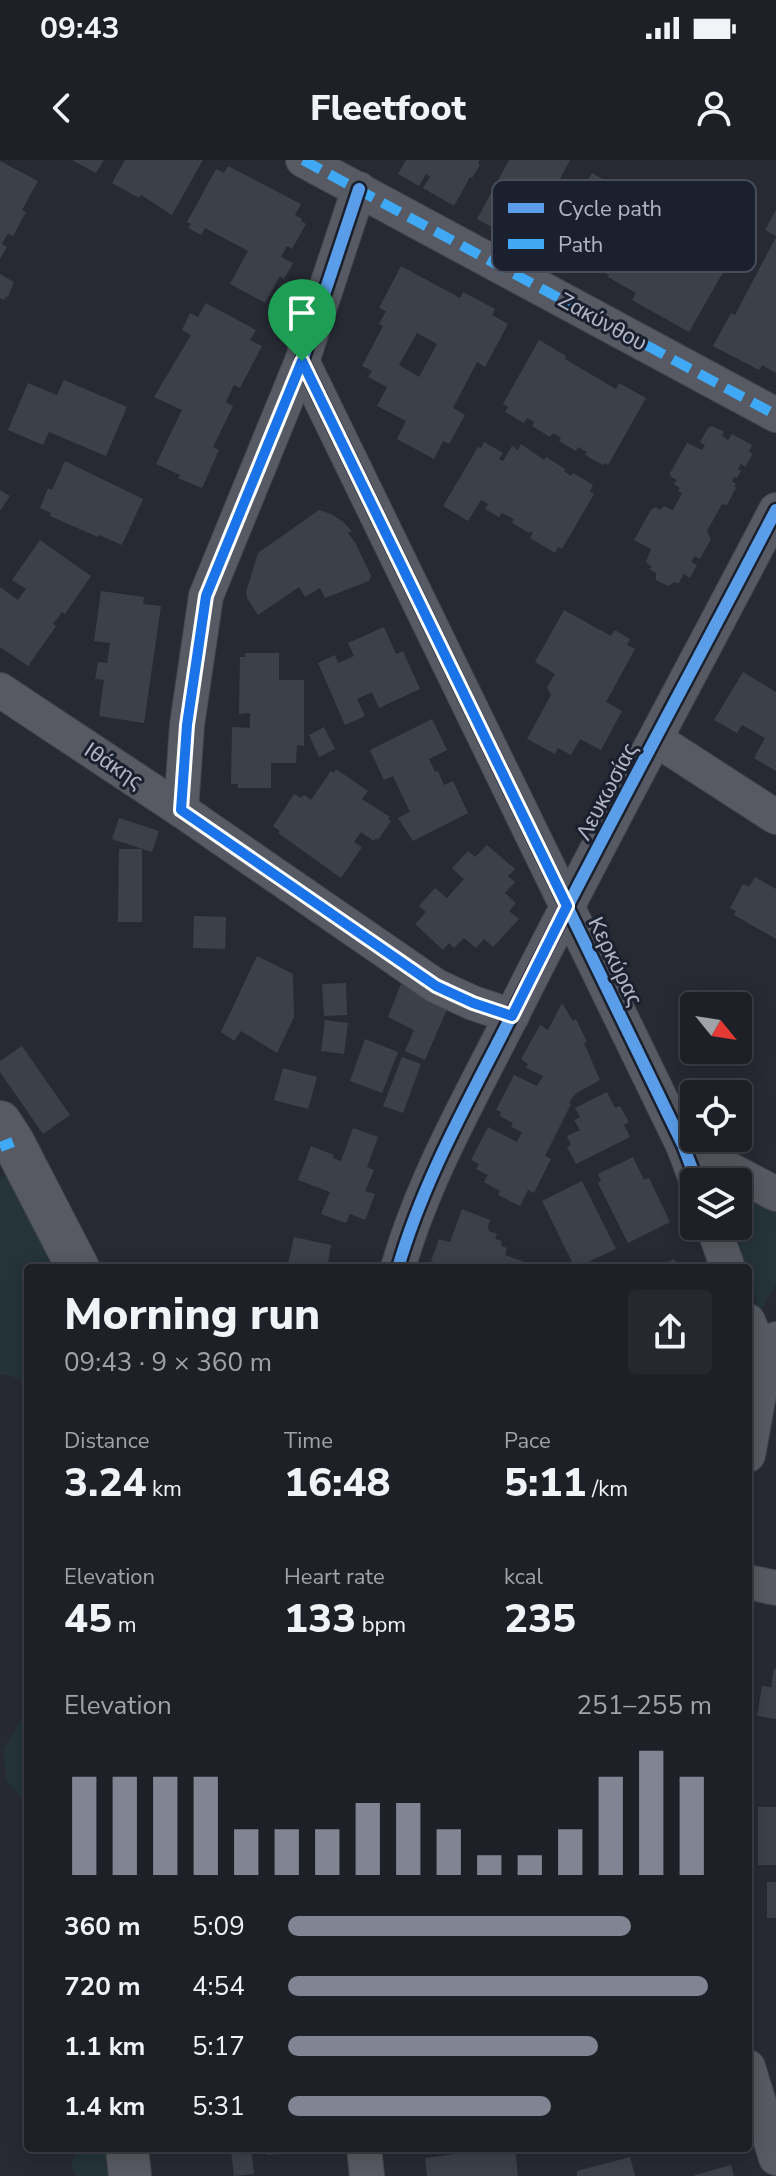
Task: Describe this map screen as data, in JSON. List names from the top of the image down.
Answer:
{
  "streets": {
    "street": [
      "Ζακύνθου",
      "Ιθάκης",
      "Λευκωσίας",
      "Κερκύρας"
    ]
  },
  "crossings": [
    ["Ιθάκης", "Λευκωσίας"],
    ["Λευκωσίας", "Κερκύρας"]
  ],
  "legend": ["Cycle path", "Path"],
  "north": "bottom right",
  "page": {
    "status": "09:43",
    "header": "Fleetfoot",
    "heading": ["Morning run", "09:43 · 9 × 360 m"],
    "stats": [
      ["Distance", "3.24 km"],
      ["Time", "16:48"],
      ["Pace", "5:11 /km"],
      ["Elevation", "45 m"],
      ["Heart rate", "133 bpm"],
      ["kcal", "235"]
    ],
    "chart": ["Elevation", "251–255 m"],
    "list": [
      {
        "name": "360 m",
        "note": "5:09"
      },
      {
        "name": "720 m",
        "note": "4:54"
      },
      {
        "name": "1.1 km",
        "note": "5:17"
      },
      {
        "name": "1.4 km",
        "note": "5:31"
      }
    ]
  }
}
